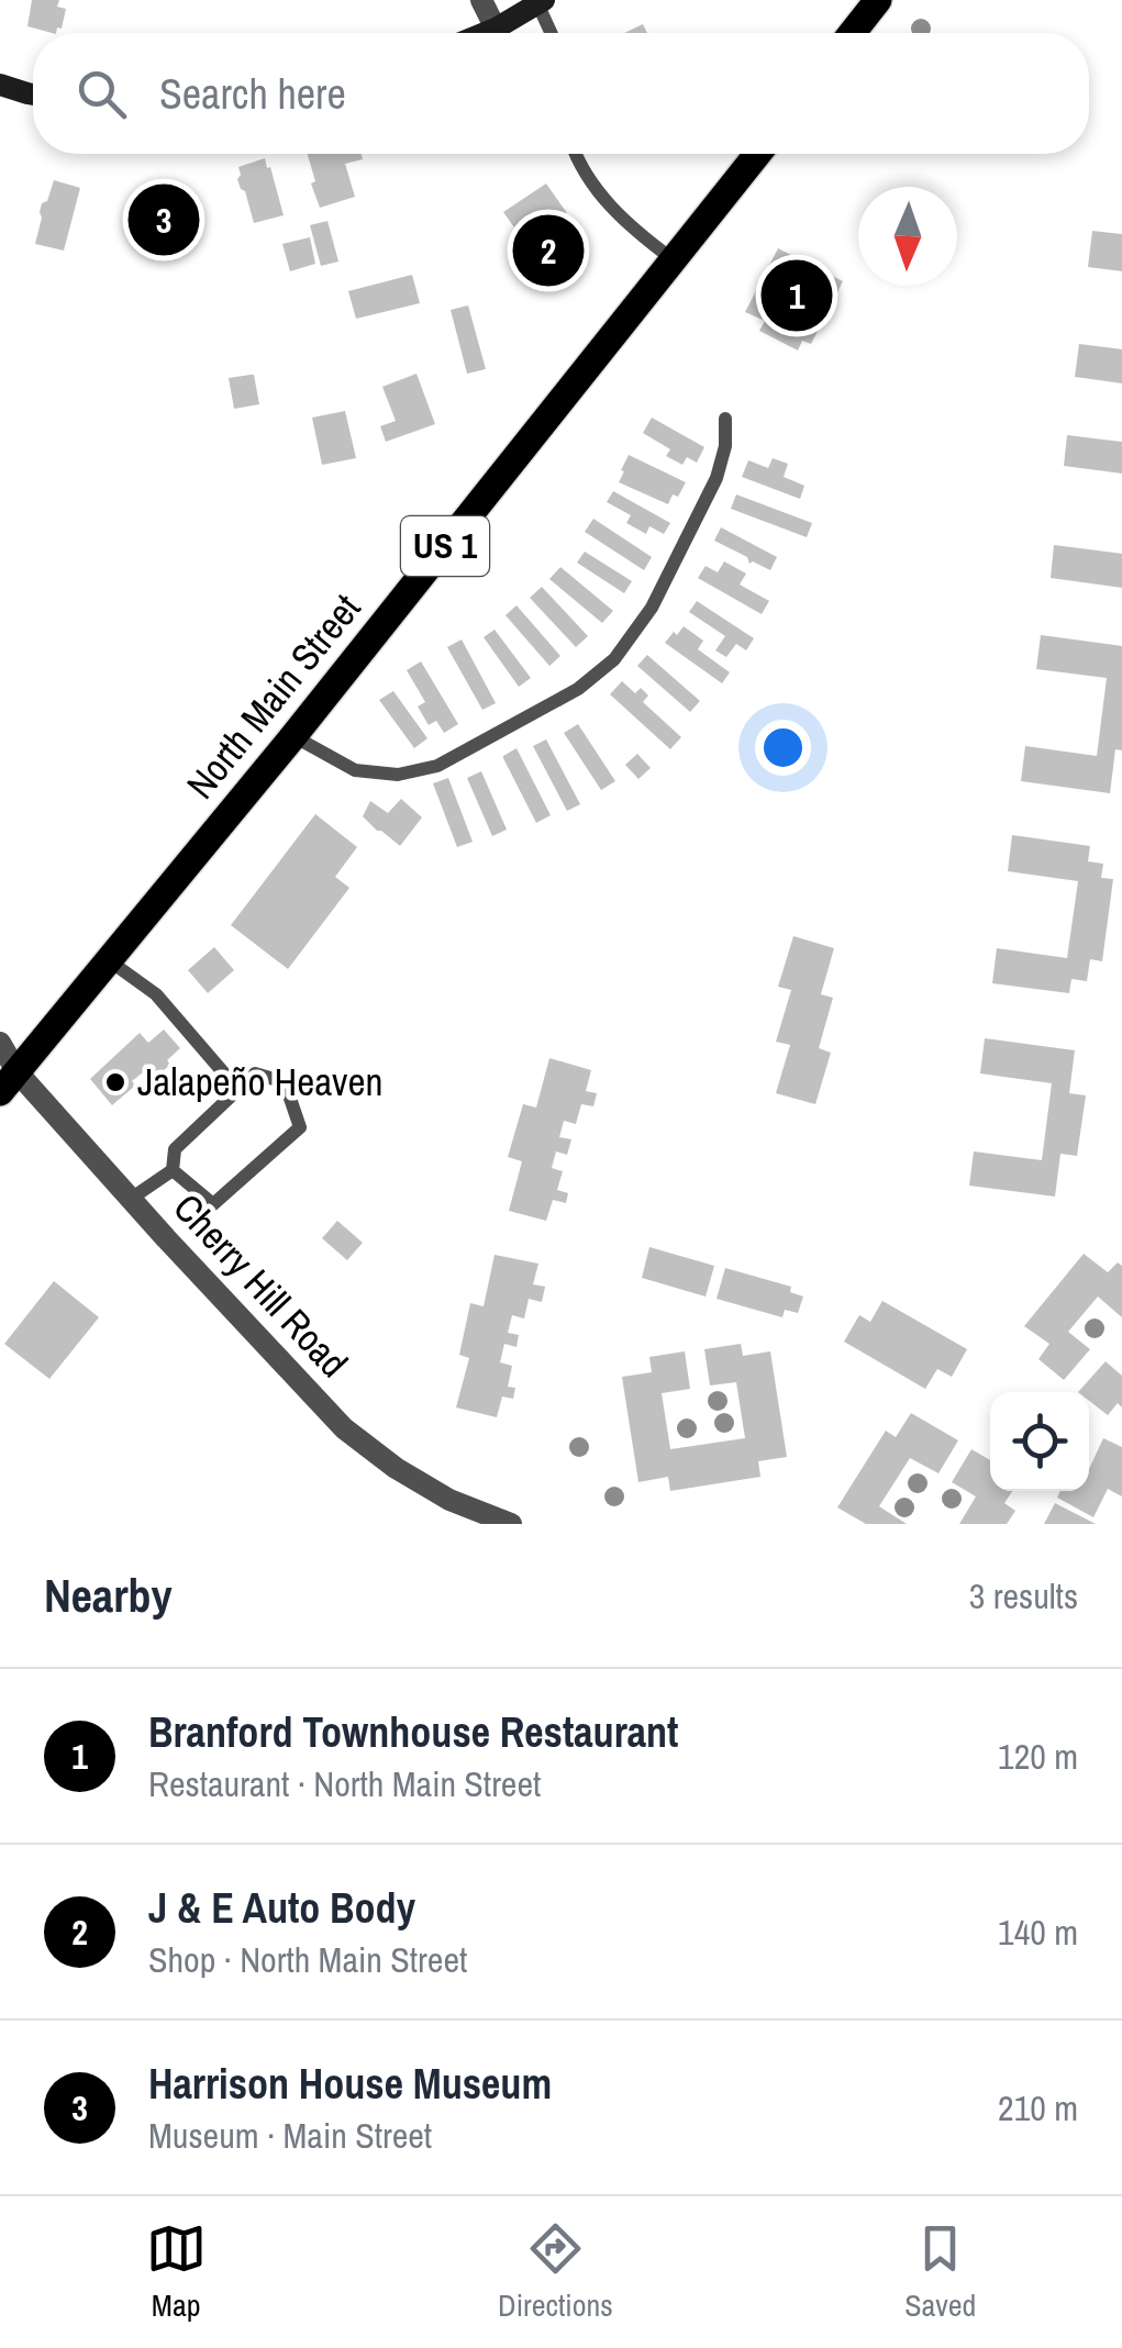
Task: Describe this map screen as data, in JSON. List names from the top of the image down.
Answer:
{
  "streets": {
    "main road": ["US 1", "North Main Street"],
    "street": ["Cherry Hill Road"]
  },
  "crossings": [
    ["North Main Street", "Cherry Hill Road"]
  ],
  "places": ["Jalapeño Heaven"],
  "north": "bottom",
  "page": {
    "search": "Search here",
    "pins": ["3", "2", "1"],
    "heading": ["Nearby", "3 results"],
    "list": [
      {
        "mark": "1",
        "name": "Branford Townhouse Restaurant",
        "note": "Restaurant · North Main Street",
        "value": "120 m"
      },
      {
        "mark": "2",
        "name": "J & E Auto Body",
        "note": "Shop · North Main Street",
        "value": "140 m"
      },
      {
        "mark": "3",
        "name": "Harrison House Museum",
        "note": "Museum · Main Street",
        "value": "210 m"
      }
    ],
    "nav": ["Map", "Directions", "Saved"]
  }
}
